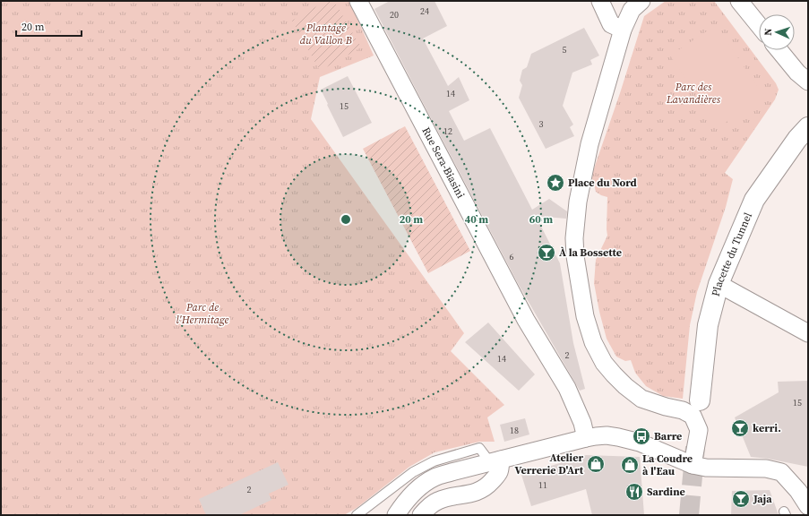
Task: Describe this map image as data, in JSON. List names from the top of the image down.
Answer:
{
  "streets": {
    "main road": ["Placette du Tunnel"],
    "street": ["Rue Sera-Biasini"]
  },
  "parks": ["Plantage du Vallon B", "Parc des Lavandières", "Parc de l'Hermitage"],
  "places": {
    "place": ["Place du Nord"],
    "bar": ["À la Bossette", "kerri.", "Jaja"],
    "bus stop": ["Barre"],
    "shop": ["Atelier Verrerie D'Art", "La Coudre à l'Eau"],
    "restaurant": ["Sardine"]
  },
  "house_numbers": [
    "24",
    "20",
    "5",
    "14",
    "15",
    "3",
    "12",
    "6",
    "2",
    "14",
    "15",
    "18",
    "11",
    "2"
  ],
  "scale_bar": "20 m",
  "north": "left",
  "rings": ["20 m", "40 m", "60 m"]
}
